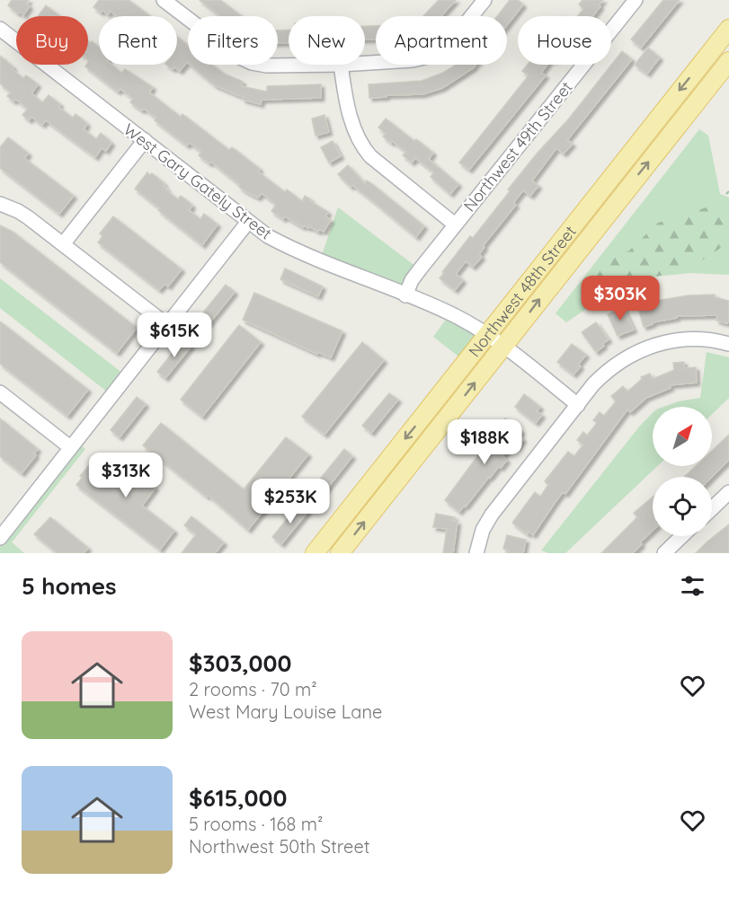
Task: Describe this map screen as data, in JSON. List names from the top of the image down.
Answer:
{
  "streets": {
    "main road": ["Northwest 48th Street"],
    "street": ["Northwest 49th Street", "West Gary Gately Street"]
  },
  "crossings": [
    ["Northwest 49th Street", "West Gary Gately Street"],
    ["West Gary Gately Street", "Northwest 48th Street"]
  ],
  "north": "top right",
  "page": {
    "chip": [
      "Buy",
      "Rent",
      "Filters",
      "New",
      "Apartment",
      "House"
    ],
    "price": [
      "$303K",
      "$615K",
      "$188K",
      "$313K",
      "$253K"
    ],
    "heading": "5 homes",
    "list": [
      {
        "name": "$303,000",
        "note": "2 rooms · 70 m² · West Mary Louise Lane"
      },
      {
        "name": "$615,000",
        "note": "5 rooms · 168 m² · Northwest 50th Street"
      }
    ]
  }
}
